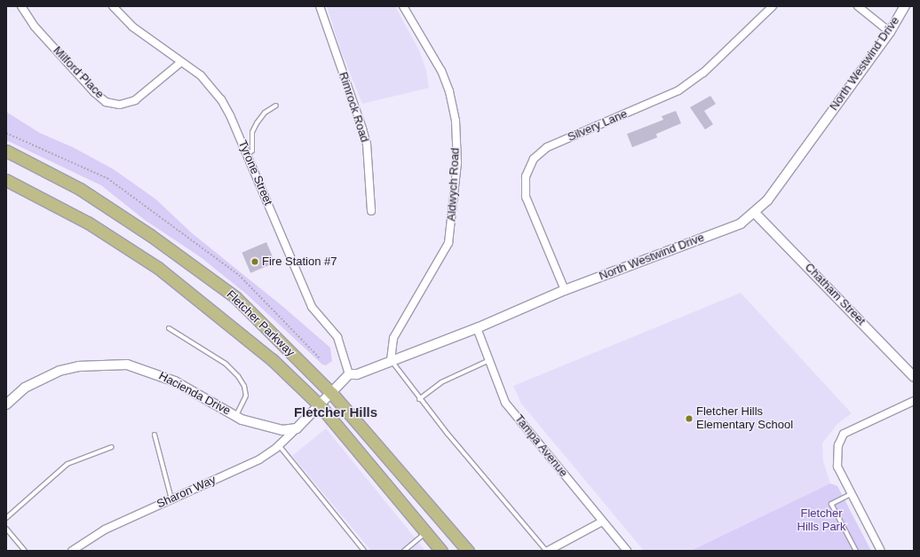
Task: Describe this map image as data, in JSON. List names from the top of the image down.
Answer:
{
  "streets": {
    "main road": ["Fletcher Parkway"],
    "street": [
      "North Westwind Drive",
      "Milford Place",
      "Rimrock Road",
      "Silvery Lane",
      "Tyrone Street",
      "Aldwych Road",
      "Chatham Street",
      "Hacienda Drive",
      "Tampa Avenue",
      "Sharon Way"
    ]
  },
  "crossings": [
    ["North Westwind Drive", "Silvery Lane"],
    ["North Westwind Drive", "Tyrone Street"],
    ["North Westwind Drive", "Aldwych Road"],
    ["North Westwind Drive", "Chatham Street"],
    ["North Westwind Drive", "Tampa Avenue"],
    ["Milford Place", "Tyrone Street"],
    ["Hacienda Drive", "Sharon Way"]
  ],
  "districts": ["Fletcher Hills"],
  "parks": ["Fletcher Hills Park"],
  "places": ["Fire Station #7", "Fletcher Hills Elementary School"]
}
